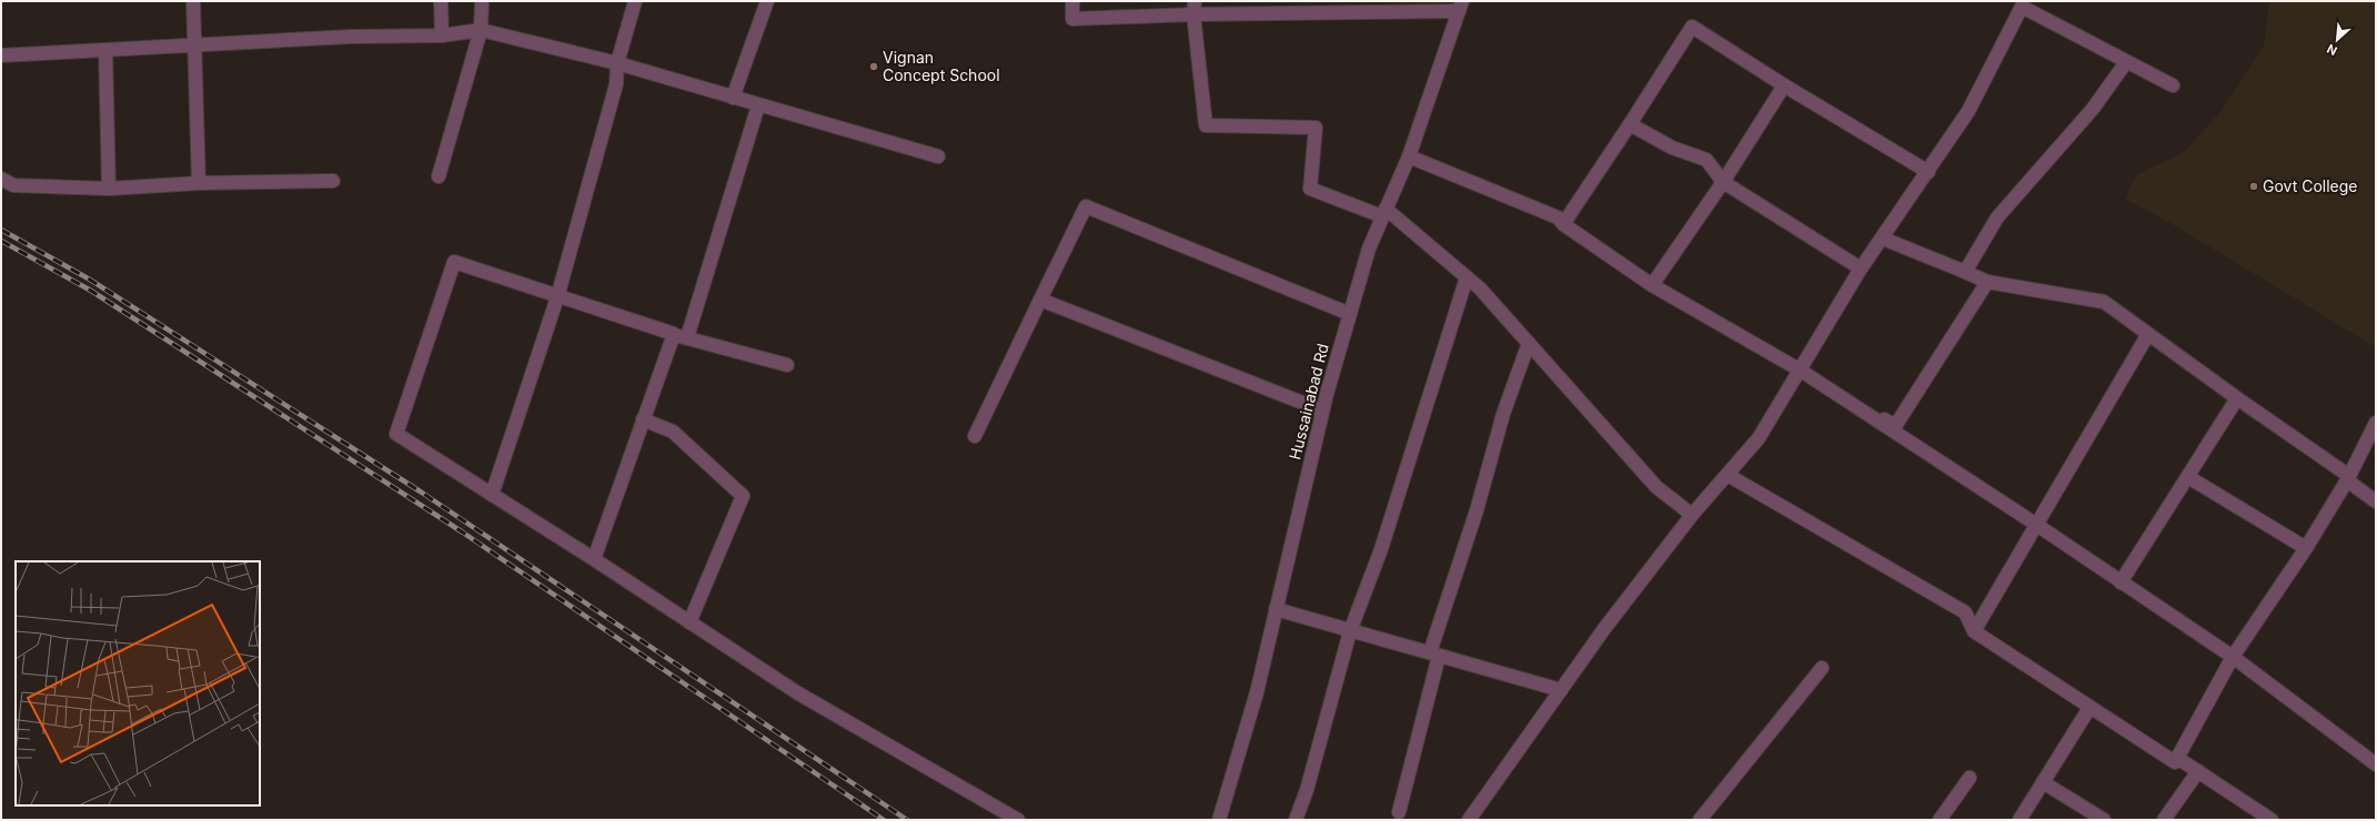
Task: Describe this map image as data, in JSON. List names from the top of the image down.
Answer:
{
  "streets": {
    "street": ["Hussainabad Rd"]
  },
  "places": ["Vignan Concept School", "Govt College"],
  "north": "bottom left"
}
